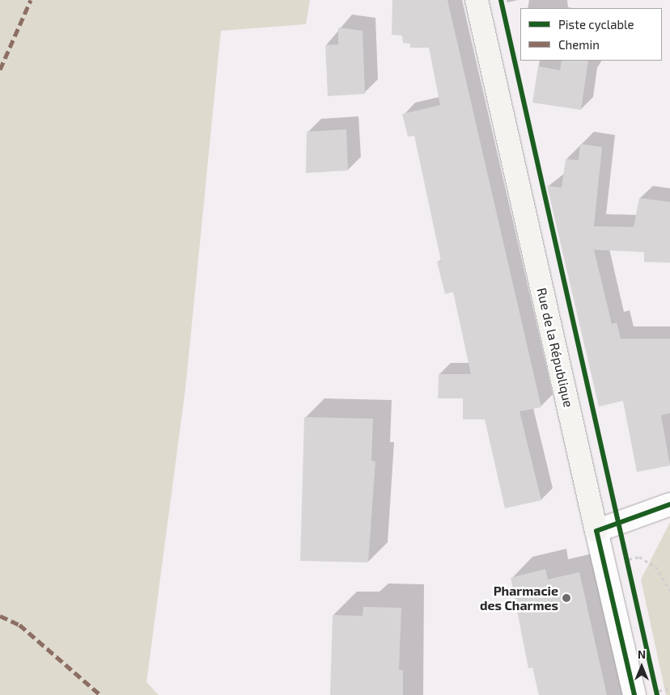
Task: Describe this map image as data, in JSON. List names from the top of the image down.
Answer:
{
  "streets": {
    "main road": ["Rue de la République"]
  },
  "places": ["Pharmacie des Charmes"],
  "legend": ["Piste cyclable", "Chemin"],
  "north": "top"
}
